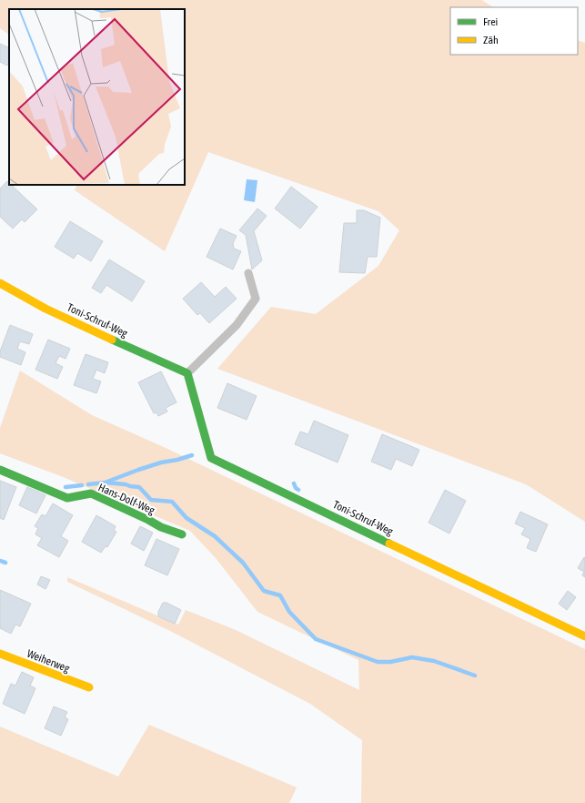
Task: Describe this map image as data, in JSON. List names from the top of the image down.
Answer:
{
  "streets": {
    "street": ["Toni-Schruf-Weg", "Hans-Dolf-Weg", "Weiherweg"]
  },
  "legend": ["Frei", "Zäh"]
}
